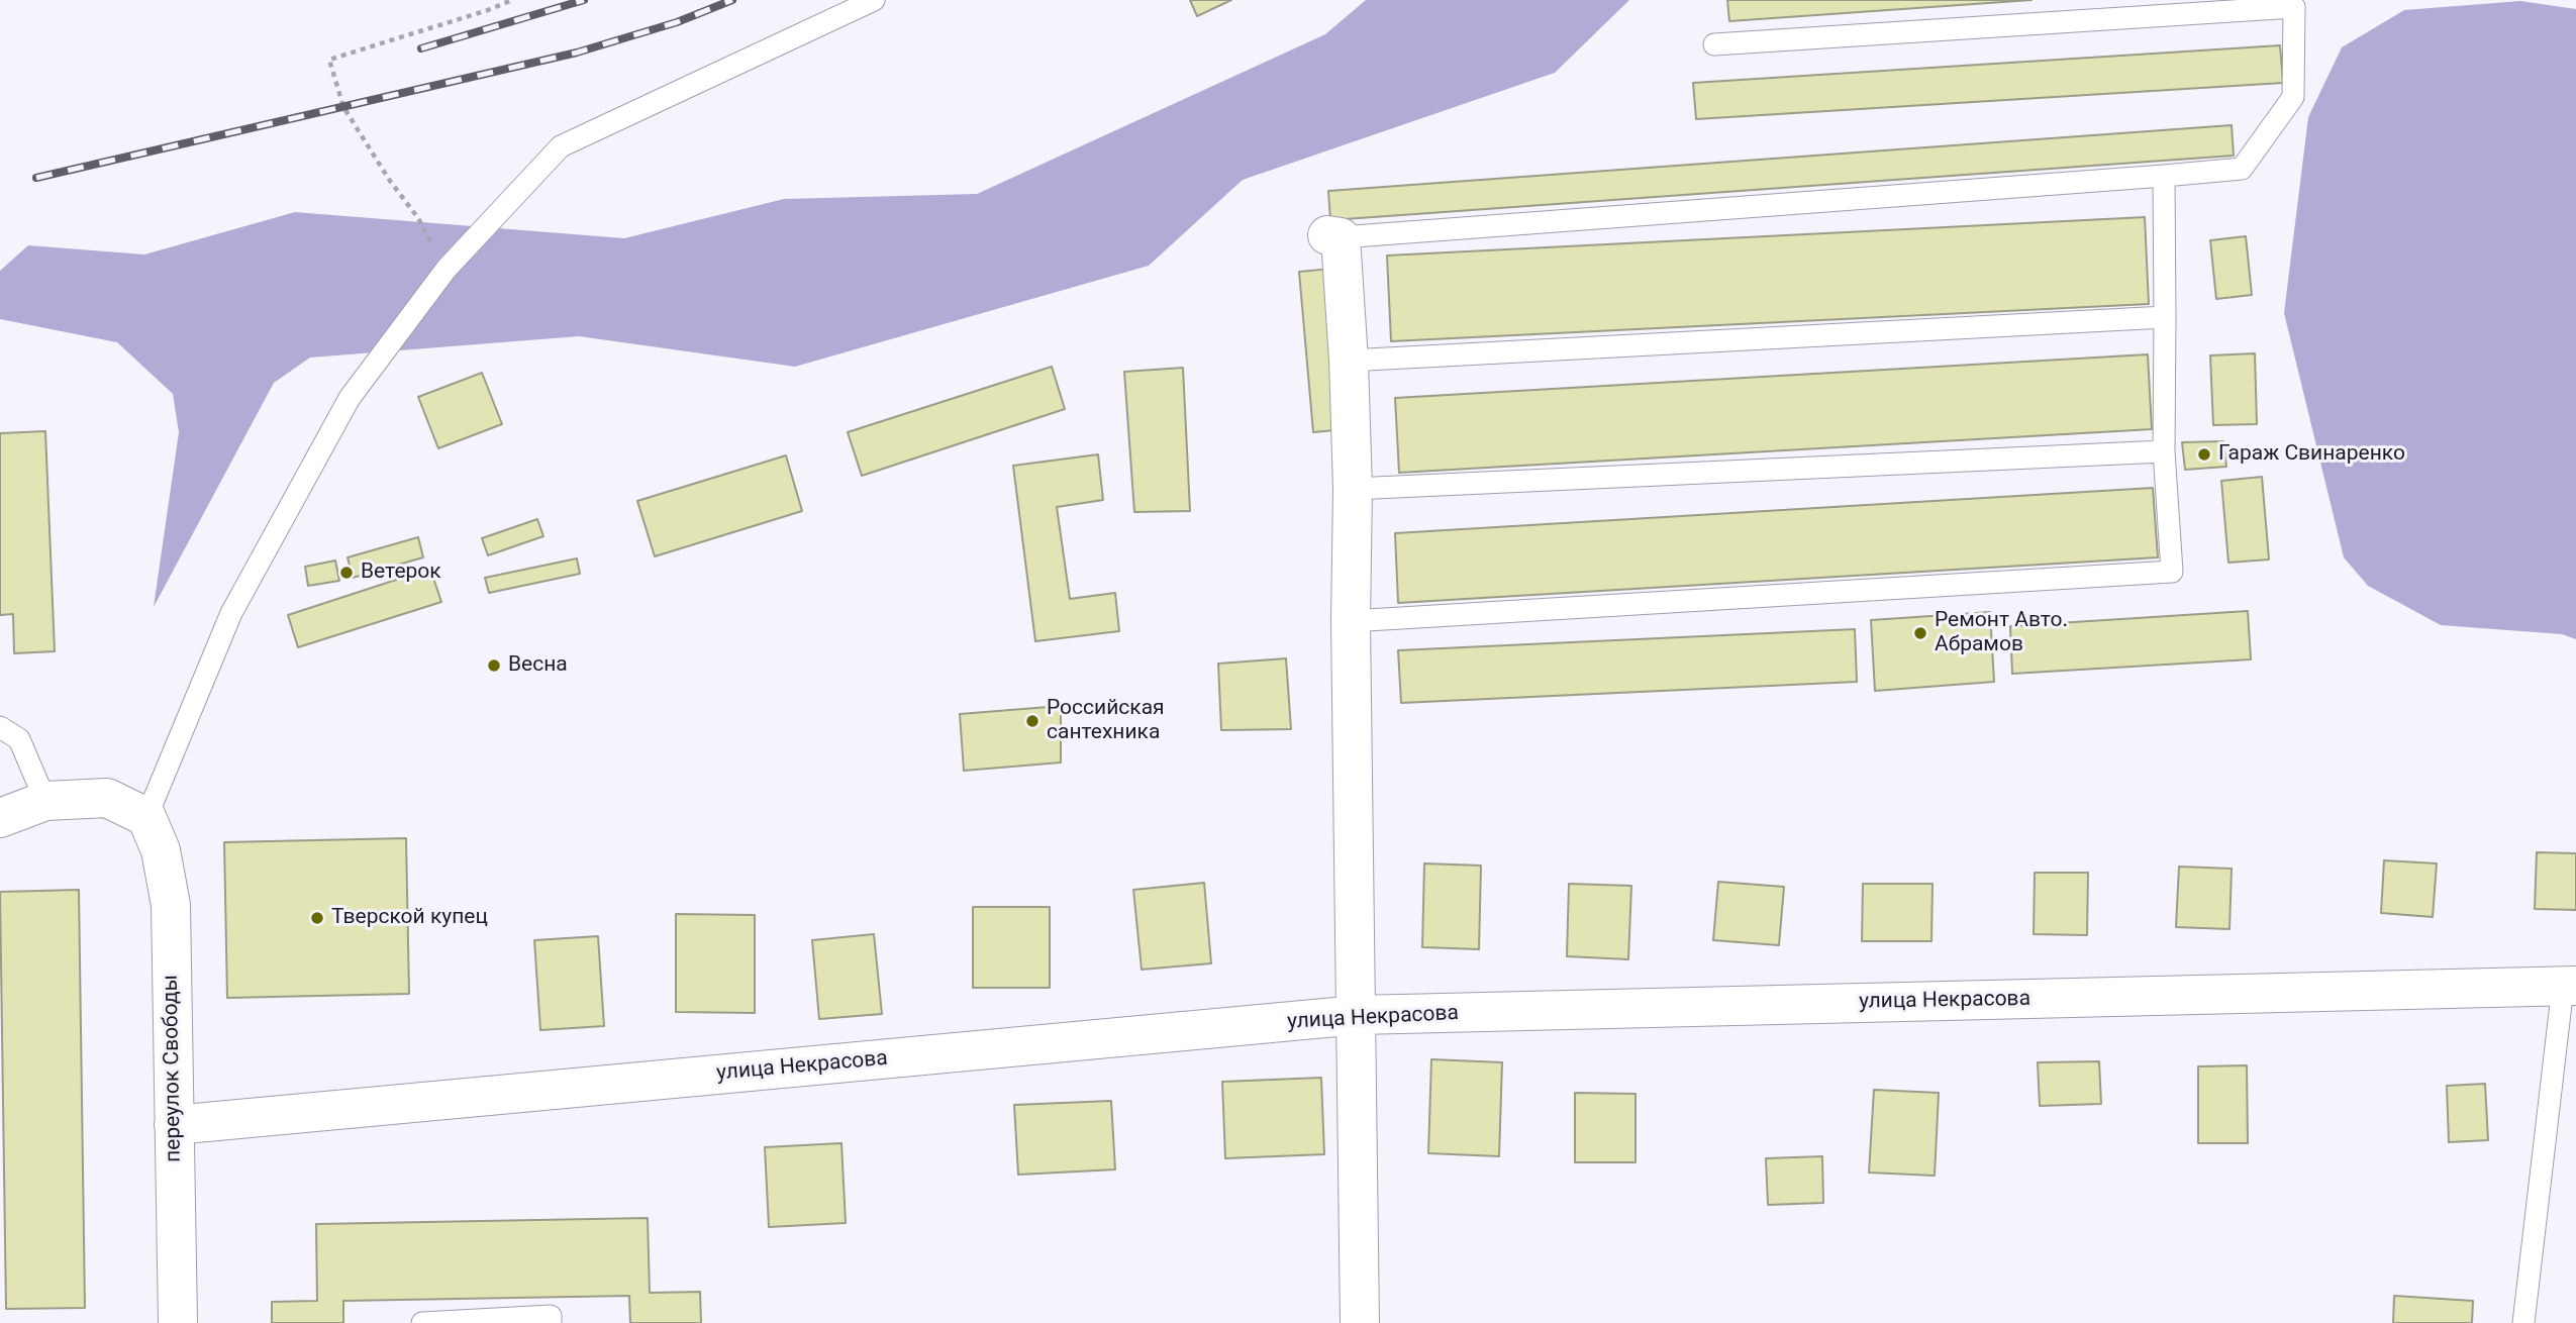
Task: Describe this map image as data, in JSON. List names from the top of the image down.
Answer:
{
  "streets": {
    "street": ["улица Некрасова", "переулок Свободы"]
  },
  "crossings": [
    ["улица Некрасова", "переулок Свободы"]
  ],
  "places": [
    "Гараж Свинаренко",
    "Ветерок",
    "Ремонт Авто. Абрамов",
    "Весна",
    "Российская сантехника",
    "Тверской купец"
  ]
}
